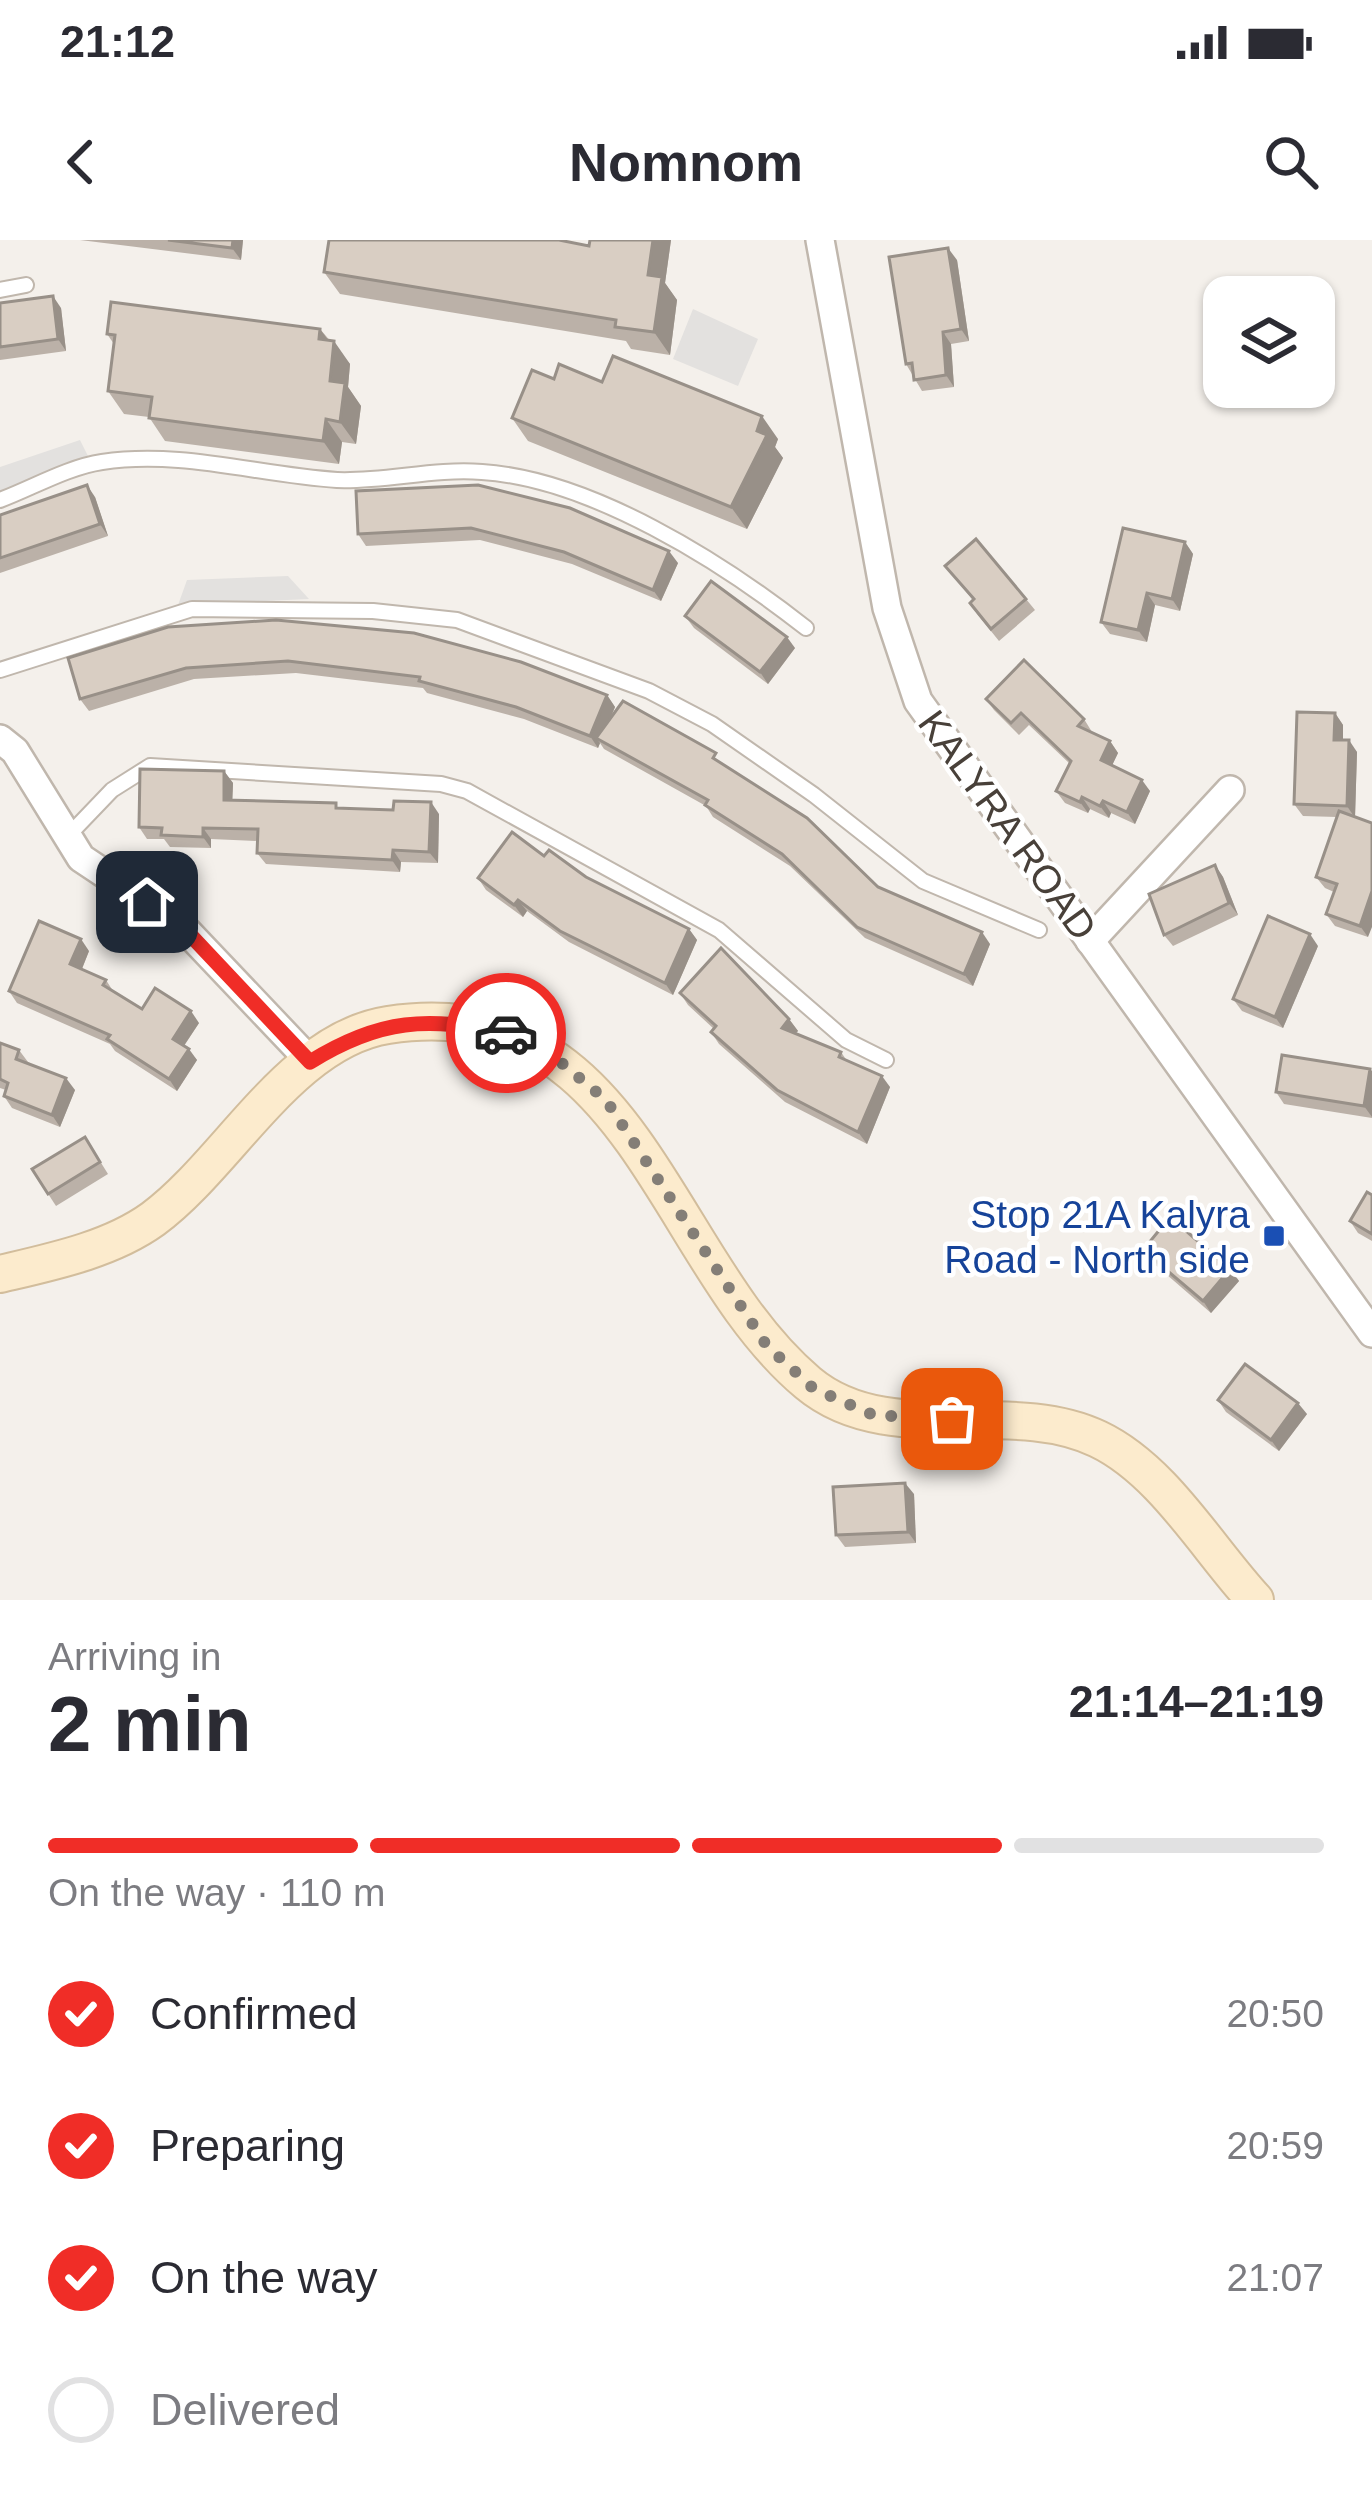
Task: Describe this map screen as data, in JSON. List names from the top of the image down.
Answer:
{
  "streets": {
    "street": ["KALYRA ROAD"]
  },
  "places": {
    "transit": ["Stop 21A Kalyra Road - North side"]
  },
  "page": {
    "status": "21:12",
    "header": "Nomnom",
    "heading": ["2 min", "Arriving in", "21:14–21:19"],
    "bar": "On the way · 110 m",
    "list": [
      ["Confirmed", "20:50"],
      ["Preparing", "20:59"],
      ["On the way", "21:07"],
      "Delivered"
    ]
  }
}
